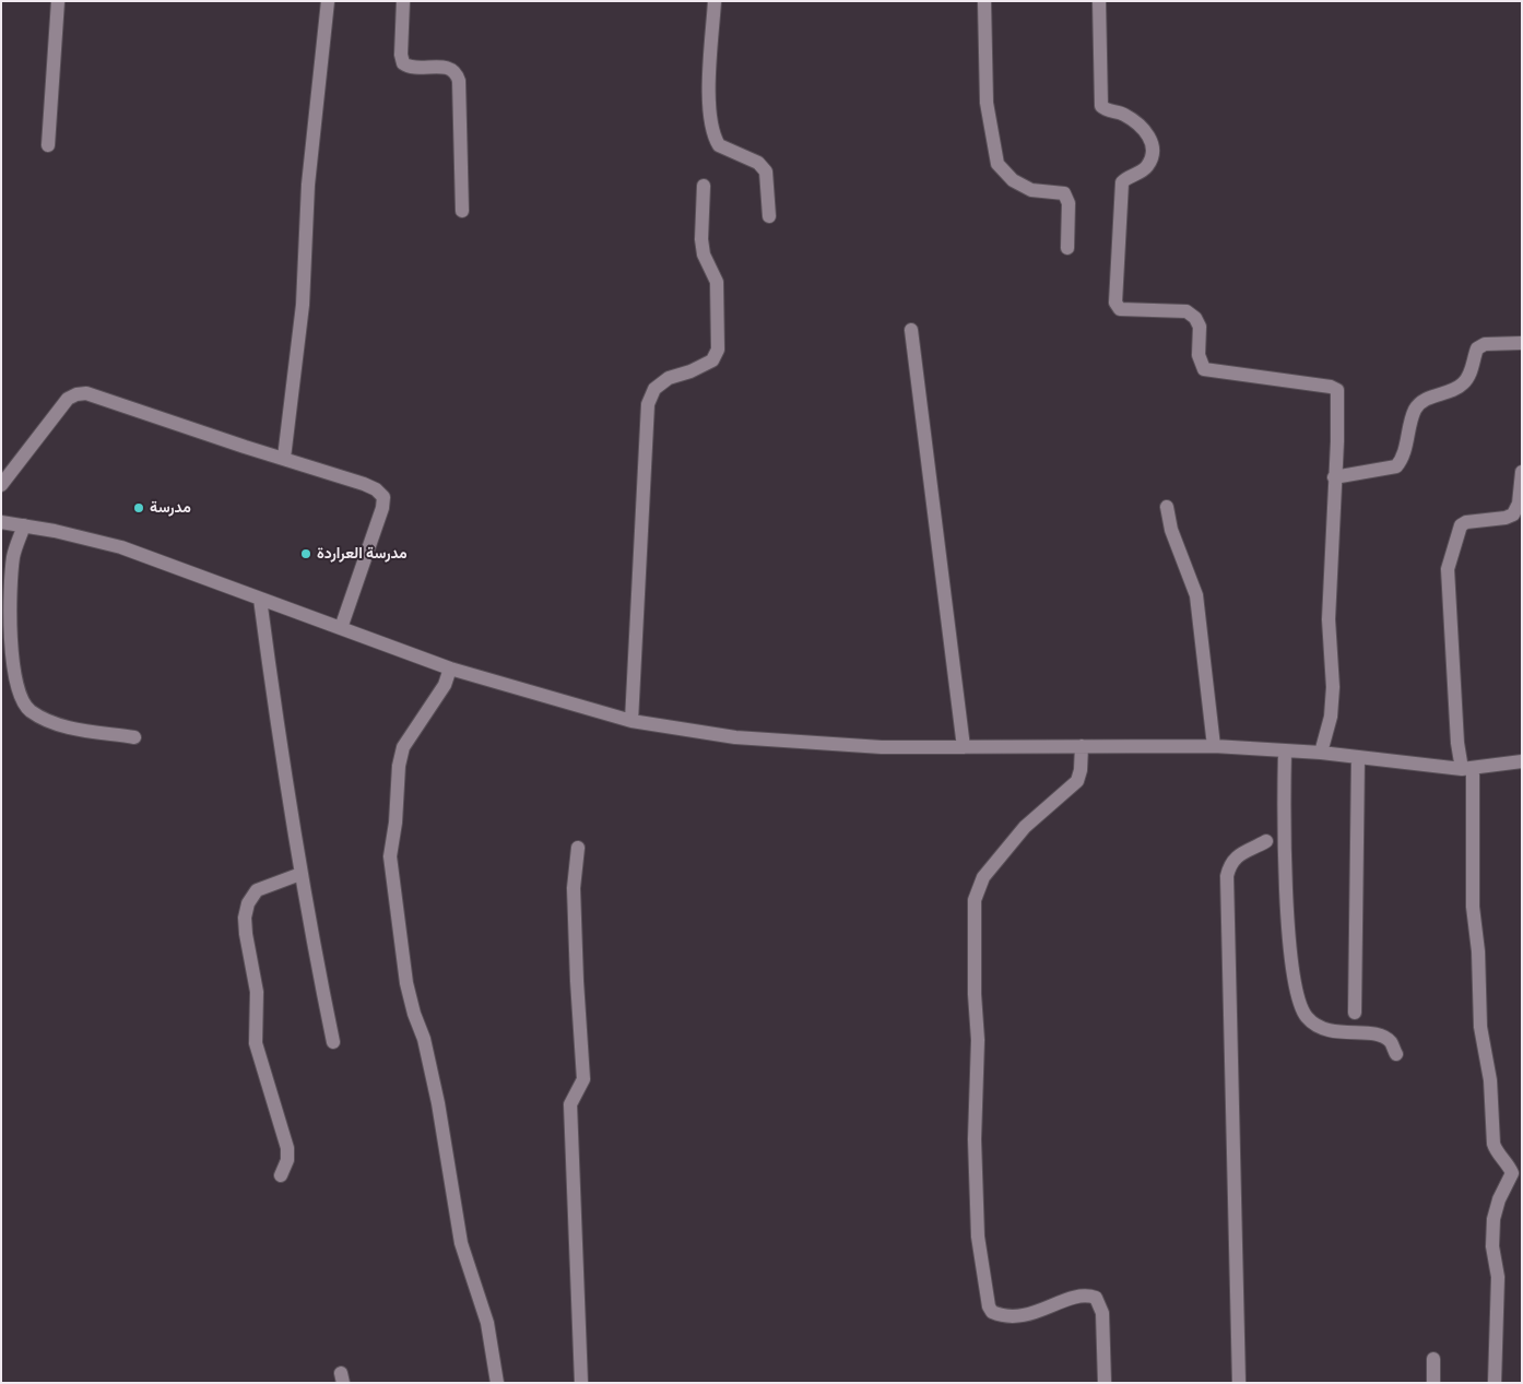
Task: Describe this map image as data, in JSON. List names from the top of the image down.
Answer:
{
  "places": ["مدرسة", "مدرسة العراردة"]
}
